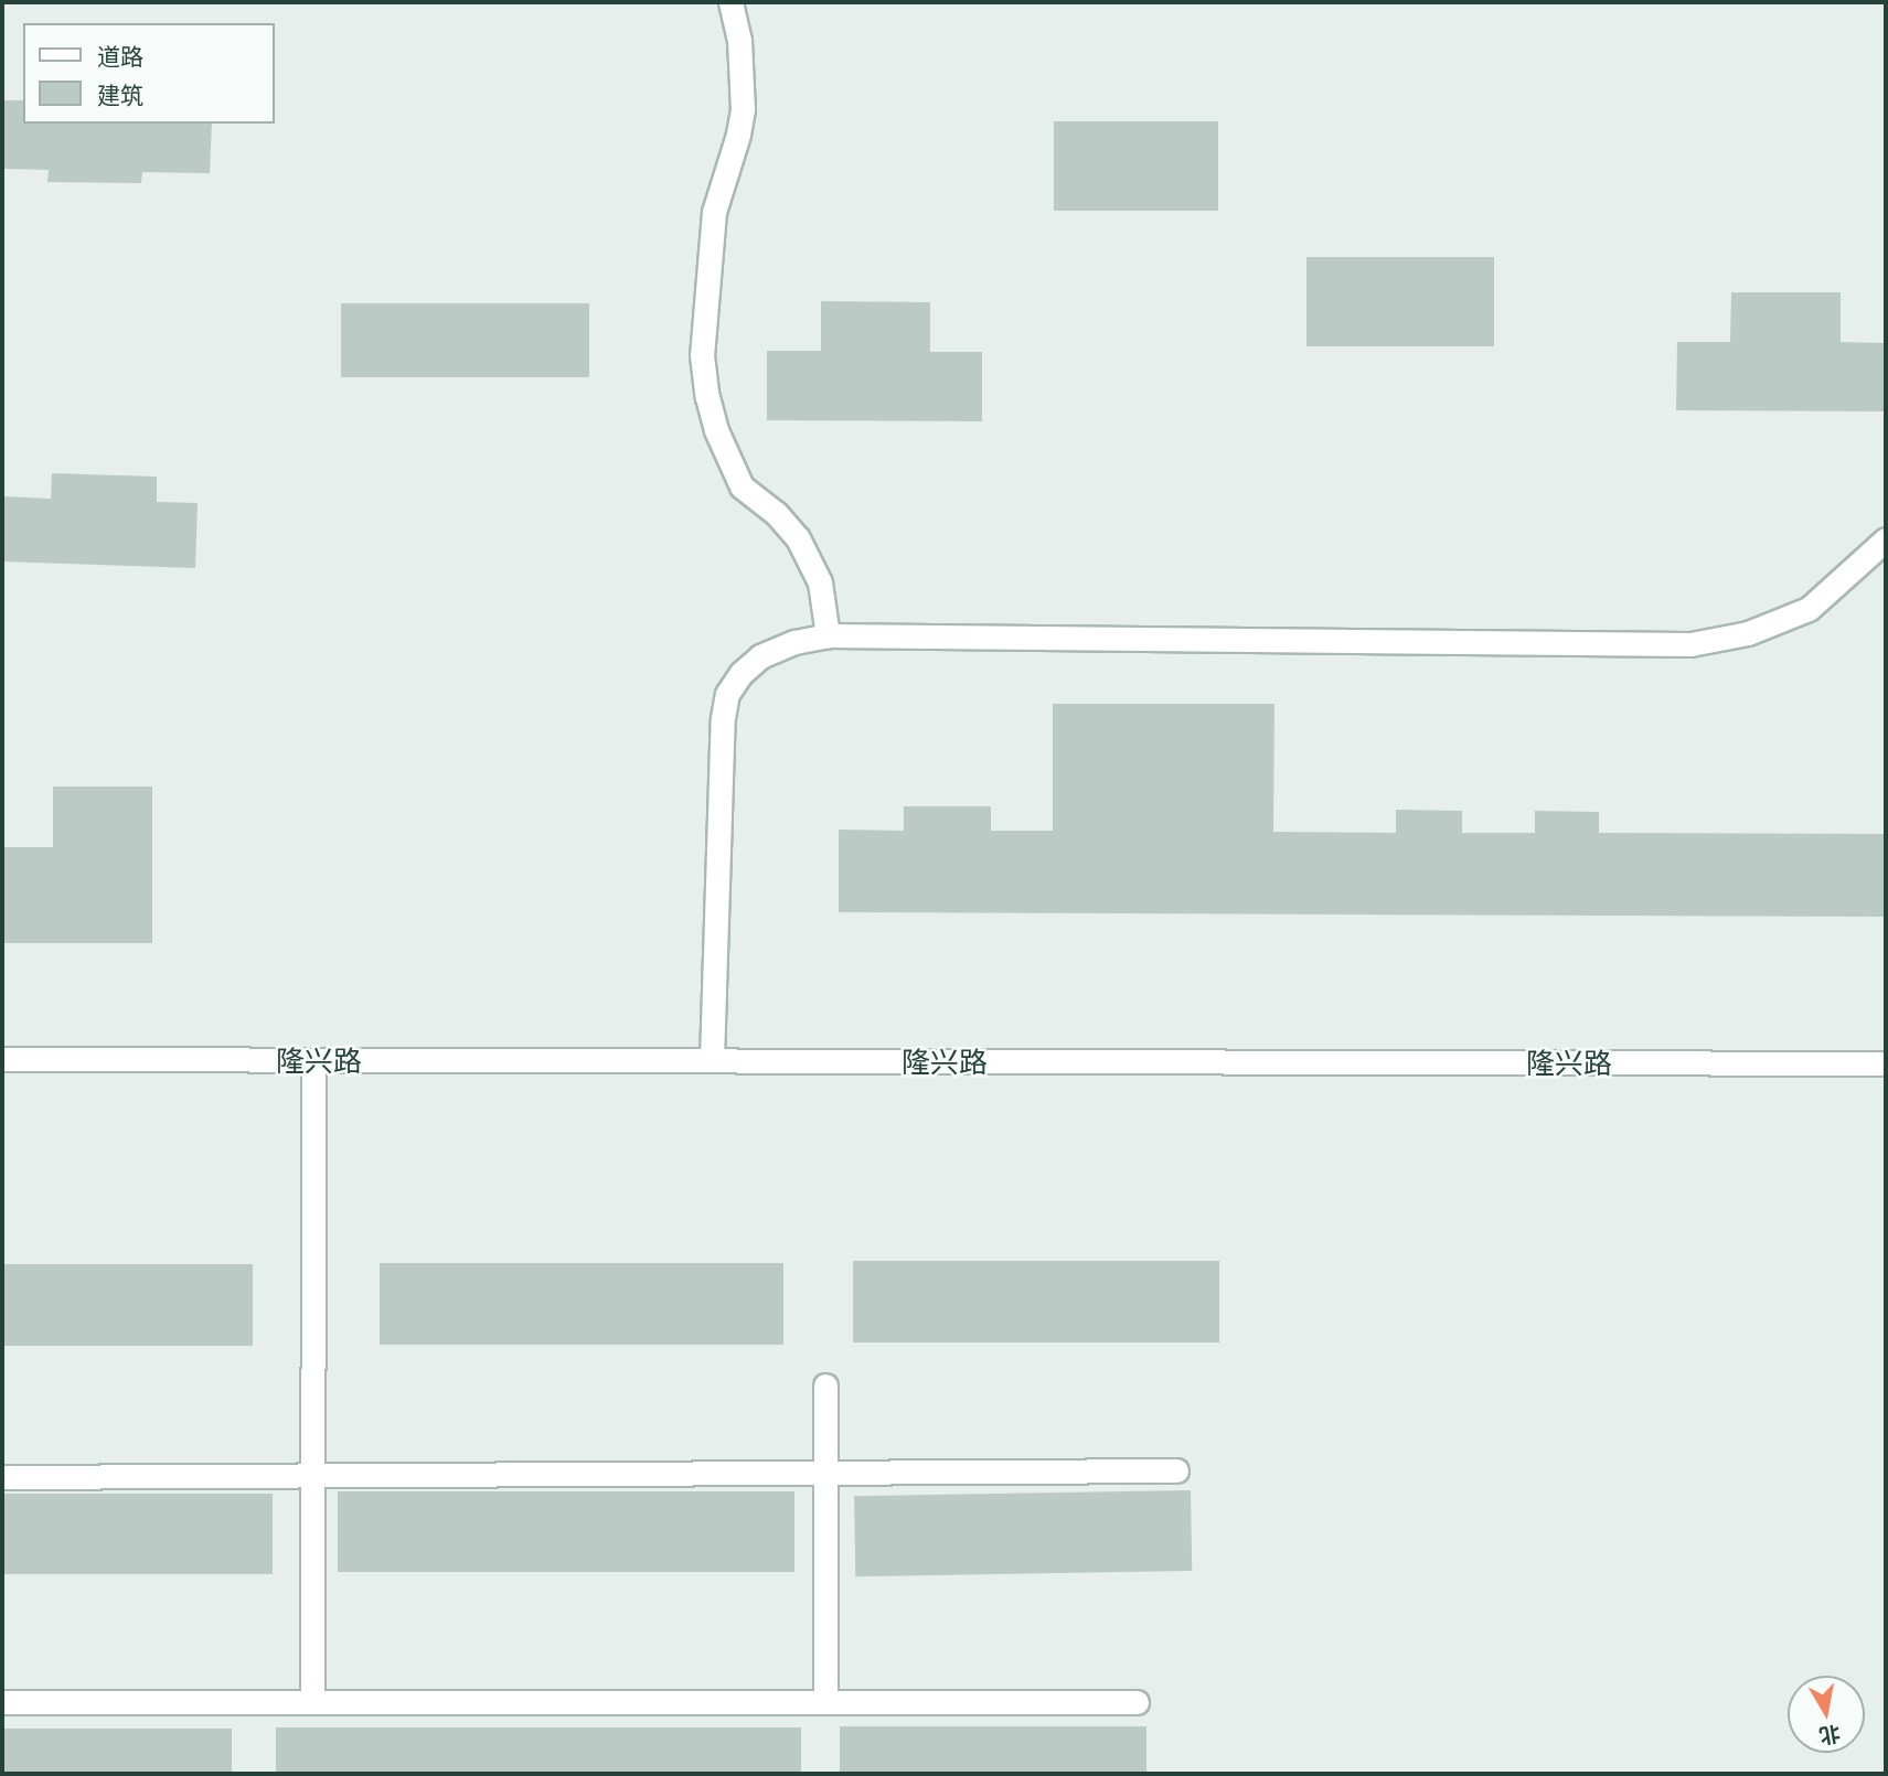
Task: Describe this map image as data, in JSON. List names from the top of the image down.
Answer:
{
  "streets": {
    "street": ["隆兴路"]
  },
  "legend": ["道路", "建筑"],
  "north": "bottom"
}
